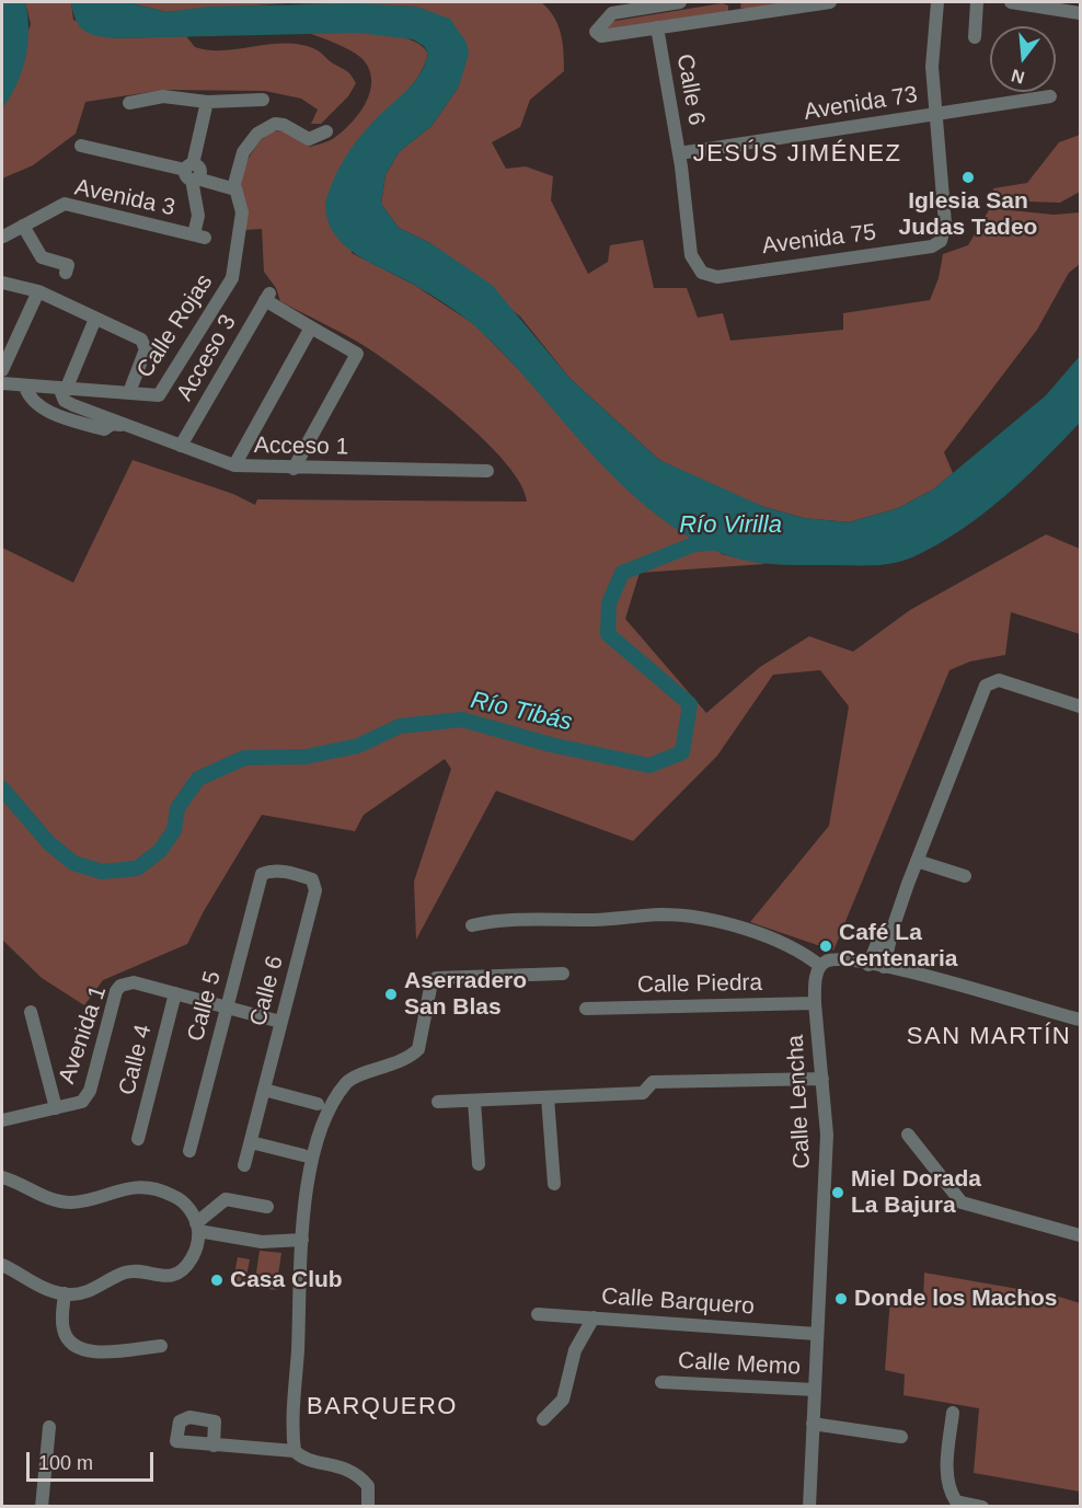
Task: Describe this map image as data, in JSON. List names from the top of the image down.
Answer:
{
  "streets": {
    "street": [
      "Calle 6",
      "Avenida 73",
      "Avenida 3",
      "Avenida 75",
      "Calle Rojas",
      "Acceso 3",
      "Acceso 1",
      "Calle Piedra",
      "Calle 5",
      "Avenida 1",
      "Calle 4",
      "Calle Lencha",
      "Calle Barquero",
      "Calle Memo"
    ]
  },
  "crossings": [
    ["Calle 6", "Avenida 73"],
    ["Calle 6", "Avenida 75"],
    ["Calle 6", "Calle 5"],
    ["Calle 6", "Avenida 1"],
    ["Avenida 73", "Avenida 75"],
    ["Calle Rojas", "Acceso 1"],
    ["Acceso 3", "Acceso 1"],
    ["Calle Piedra", "Calle Lencha"],
    ["Calle 5", "Avenida 1"],
    ["Avenida 1", "Calle 4"],
    ["Calle Lencha", "Calle Barquero"],
    ["Calle Lencha", "Calle Memo"]
  ],
  "districts": ["JESÚS JIMÉNEZ", "SAN MARTÍN", "BARQUERO"],
  "water": ["Río Virilla", "Río Tibás"],
  "places": [
    "Iglesia San Judas Tadeo",
    "Café La Centenaria",
    "Aserradero San Blas",
    "Miel Dorada La Bajura",
    "Casa Club",
    "Donde los Machos"
  ],
  "scale_bar": "100 m",
  "north": "bottom"
}
